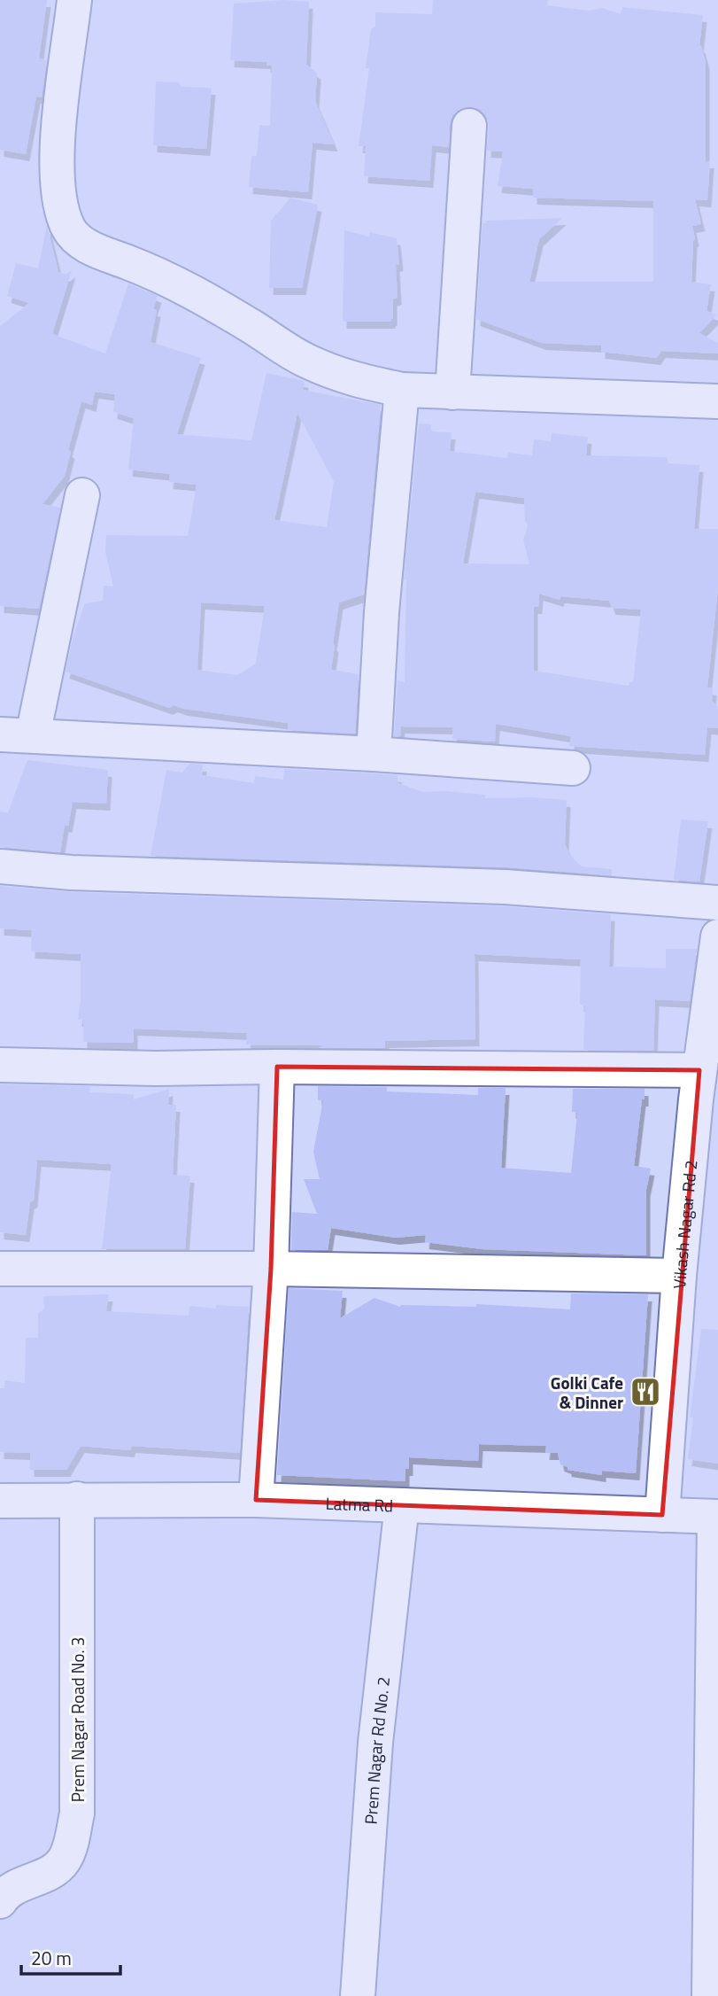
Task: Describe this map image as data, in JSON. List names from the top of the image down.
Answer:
{
  "streets": {
    "street": [
      "Vikash Nagar Rd 2",
      "Latma Rd",
      "Prem Nagar Road No. 3",
      "Prem Nagar Rd No. 2"
    ]
  },
  "crossings": [
    ["Vikash Nagar Rd 2", "Latma Rd"],
    ["Latma Rd", "Prem Nagar Road No. 3"],
    ["Latma Rd", "Prem Nagar Rd No. 2"]
  ],
  "places": {
    "restaurant": ["Golki Cafe & Dinner"]
  },
  "scale_bar": "20 m"
}
